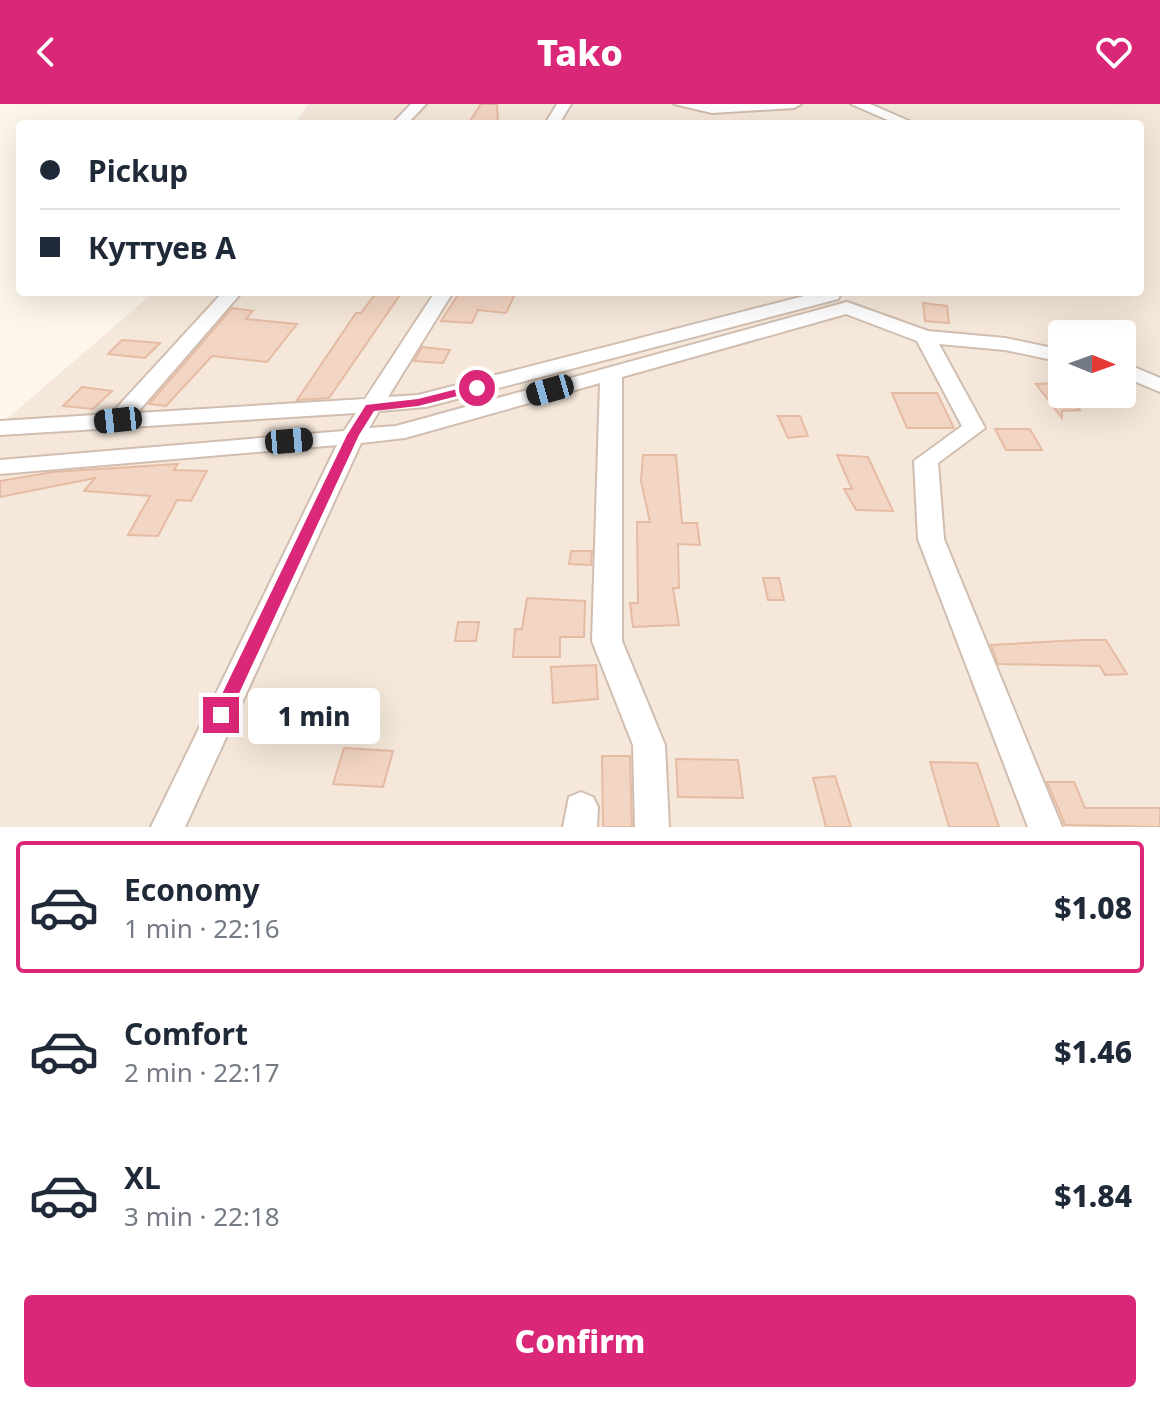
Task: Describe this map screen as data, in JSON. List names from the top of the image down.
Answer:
{
  "north": "right",
  "page": {
    "header": "Tako",
    "banner": ["Pickup", "Куттуев А"],
    "bubble": "1 min",
    "list": [
      {
        "name": "Economy",
        "note": "1 min · 22:16",
        "value": "$1.08"
      },
      {
        "name": "Comfort",
        "note": "2 min · 22:17",
        "value": "$1.46"
      },
      {
        "name": "XL",
        "note": "3 min · 22:18",
        "value": "$1.84"
      }
    ],
    "buttons": "Confirm"
  }
}
